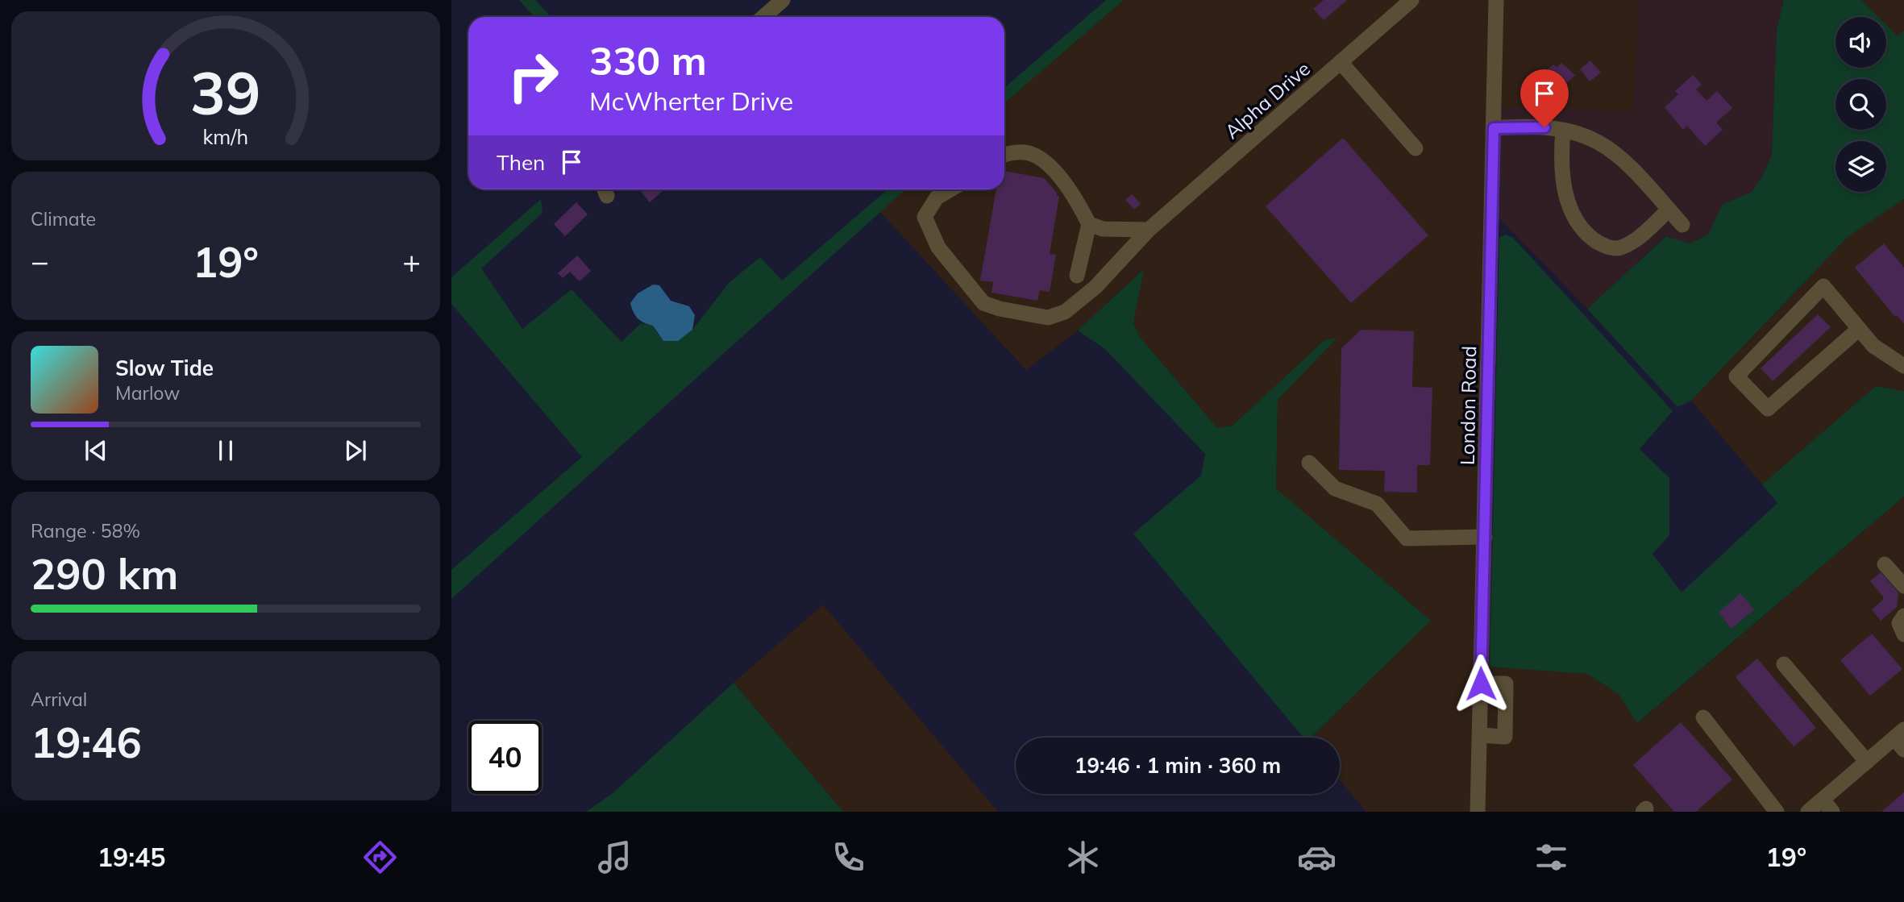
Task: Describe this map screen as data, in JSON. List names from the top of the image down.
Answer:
{
  "streets": {
    "street": ["Alpha Drive", "London Road"]
  },
  "page": {
    "turn": ["330 m", "McWherter Drive"],
    "then": "Then",
    "tile": [
      "Climate",
      ["Range · 58%", "290 km"],
      ["Arrival", "19:46"]
    ],
    "heat": ["−", "19°", "+"],
    "song": ["Slow Tide", "Marlow"],
    "limit": "40",
    "trip": "19:46 · 1 min · 360 m",
    "tabs": ["19:45", "19°"],
    "gauge": ["39", "km/h"]
  }
}
